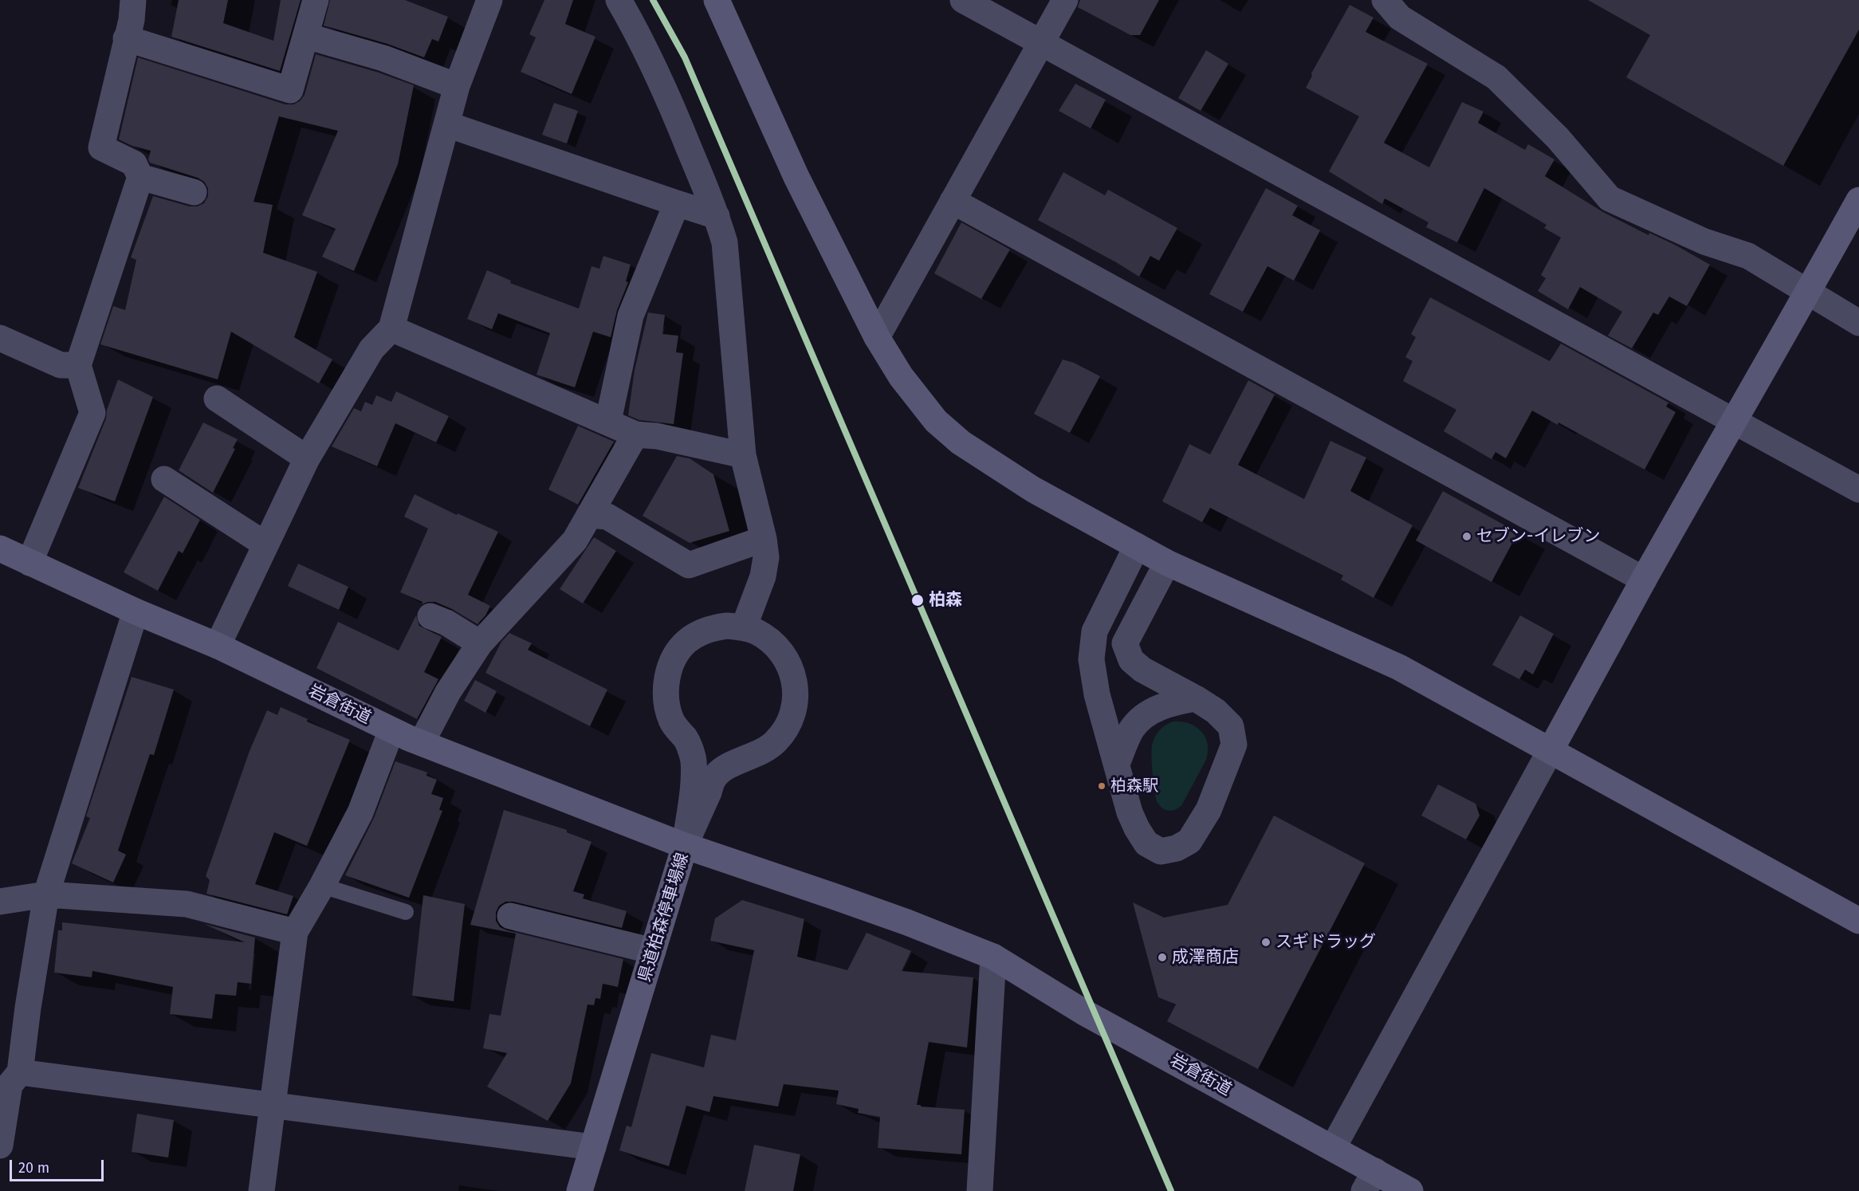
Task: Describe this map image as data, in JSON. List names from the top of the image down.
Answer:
{
  "streets": {
    "street": ["岩倉街道", "県道柏森停車場線"]
  },
  "crossings": [
    ["岩倉街道", "県道柏森停車場線"]
  ],
  "places": [
    "セブン-イレブン",
    "柏森",
    "柏森駅",
    "スギドラッグ",
    "成澤商店"
  ],
  "scale_bar": "20 m"
}
